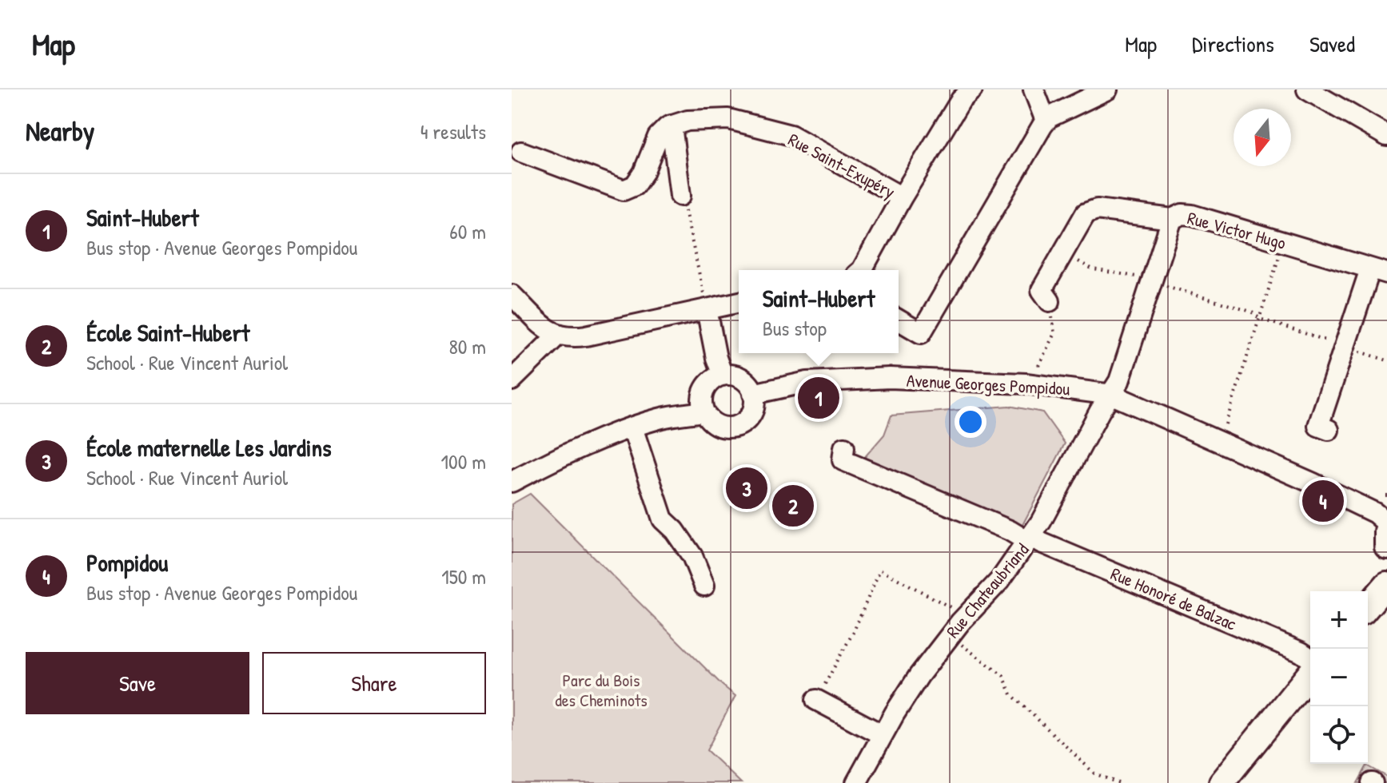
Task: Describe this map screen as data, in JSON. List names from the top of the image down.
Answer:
{
  "streets": {
    "street": [
      "Rue Saint-Exupéry",
      "Rue Victor Hugo",
      "Avenue Georges Pompidou",
      "Rue Chateaubriand",
      "Rue Honoré de Balzac"
    ]
  },
  "crossings": [
    ["Rue Victor Hugo", "Avenue Georges Pompidou"],
    ["Rue Victor Hugo", "Rue Chateaubriand"],
    ["Avenue Georges Pompidou", "Rue Chateaubriand"],
    ["Rue Chateaubriand", "Rue Honoré de Balzac"]
  ],
  "parks": ["Parc du Bois des Cheminots"],
  "north": "bottom",
  "page": {
    "header": "Map",
    "nav": ["Map", "Directions", "Saved"],
    "heading": ["Nearby", "4 results"],
    "list": [
      {
        "mark": "1",
        "name": "Saint-Hubert",
        "note": "Bus stop · Avenue Georges Pompidou",
        "value": "60 m"
      },
      {
        "mark": "2",
        "name": "École Saint-Hubert",
        "note": "School · Rue Vincent Auriol",
        "value": "80 m"
      },
      {
        "mark": "3",
        "name": "École maternelle Les Jardins",
        "note": "School · Rue Vincent Auriol",
        "value": "100 m"
      },
      {
        "mark": "4",
        "name": "Pompidou",
        "note": "Bus stop · Avenue Georges Pompidou",
        "value": "150 m"
      }
    ],
    "popup": ["Saint-Hubert", "Bus stop"],
    "pins": [
      "1",
      "3",
      "4",
      "2"
    ],
    "map_buttons": ["+", "−"],
    "buttons": ["Save", "Share"]
  }
}
